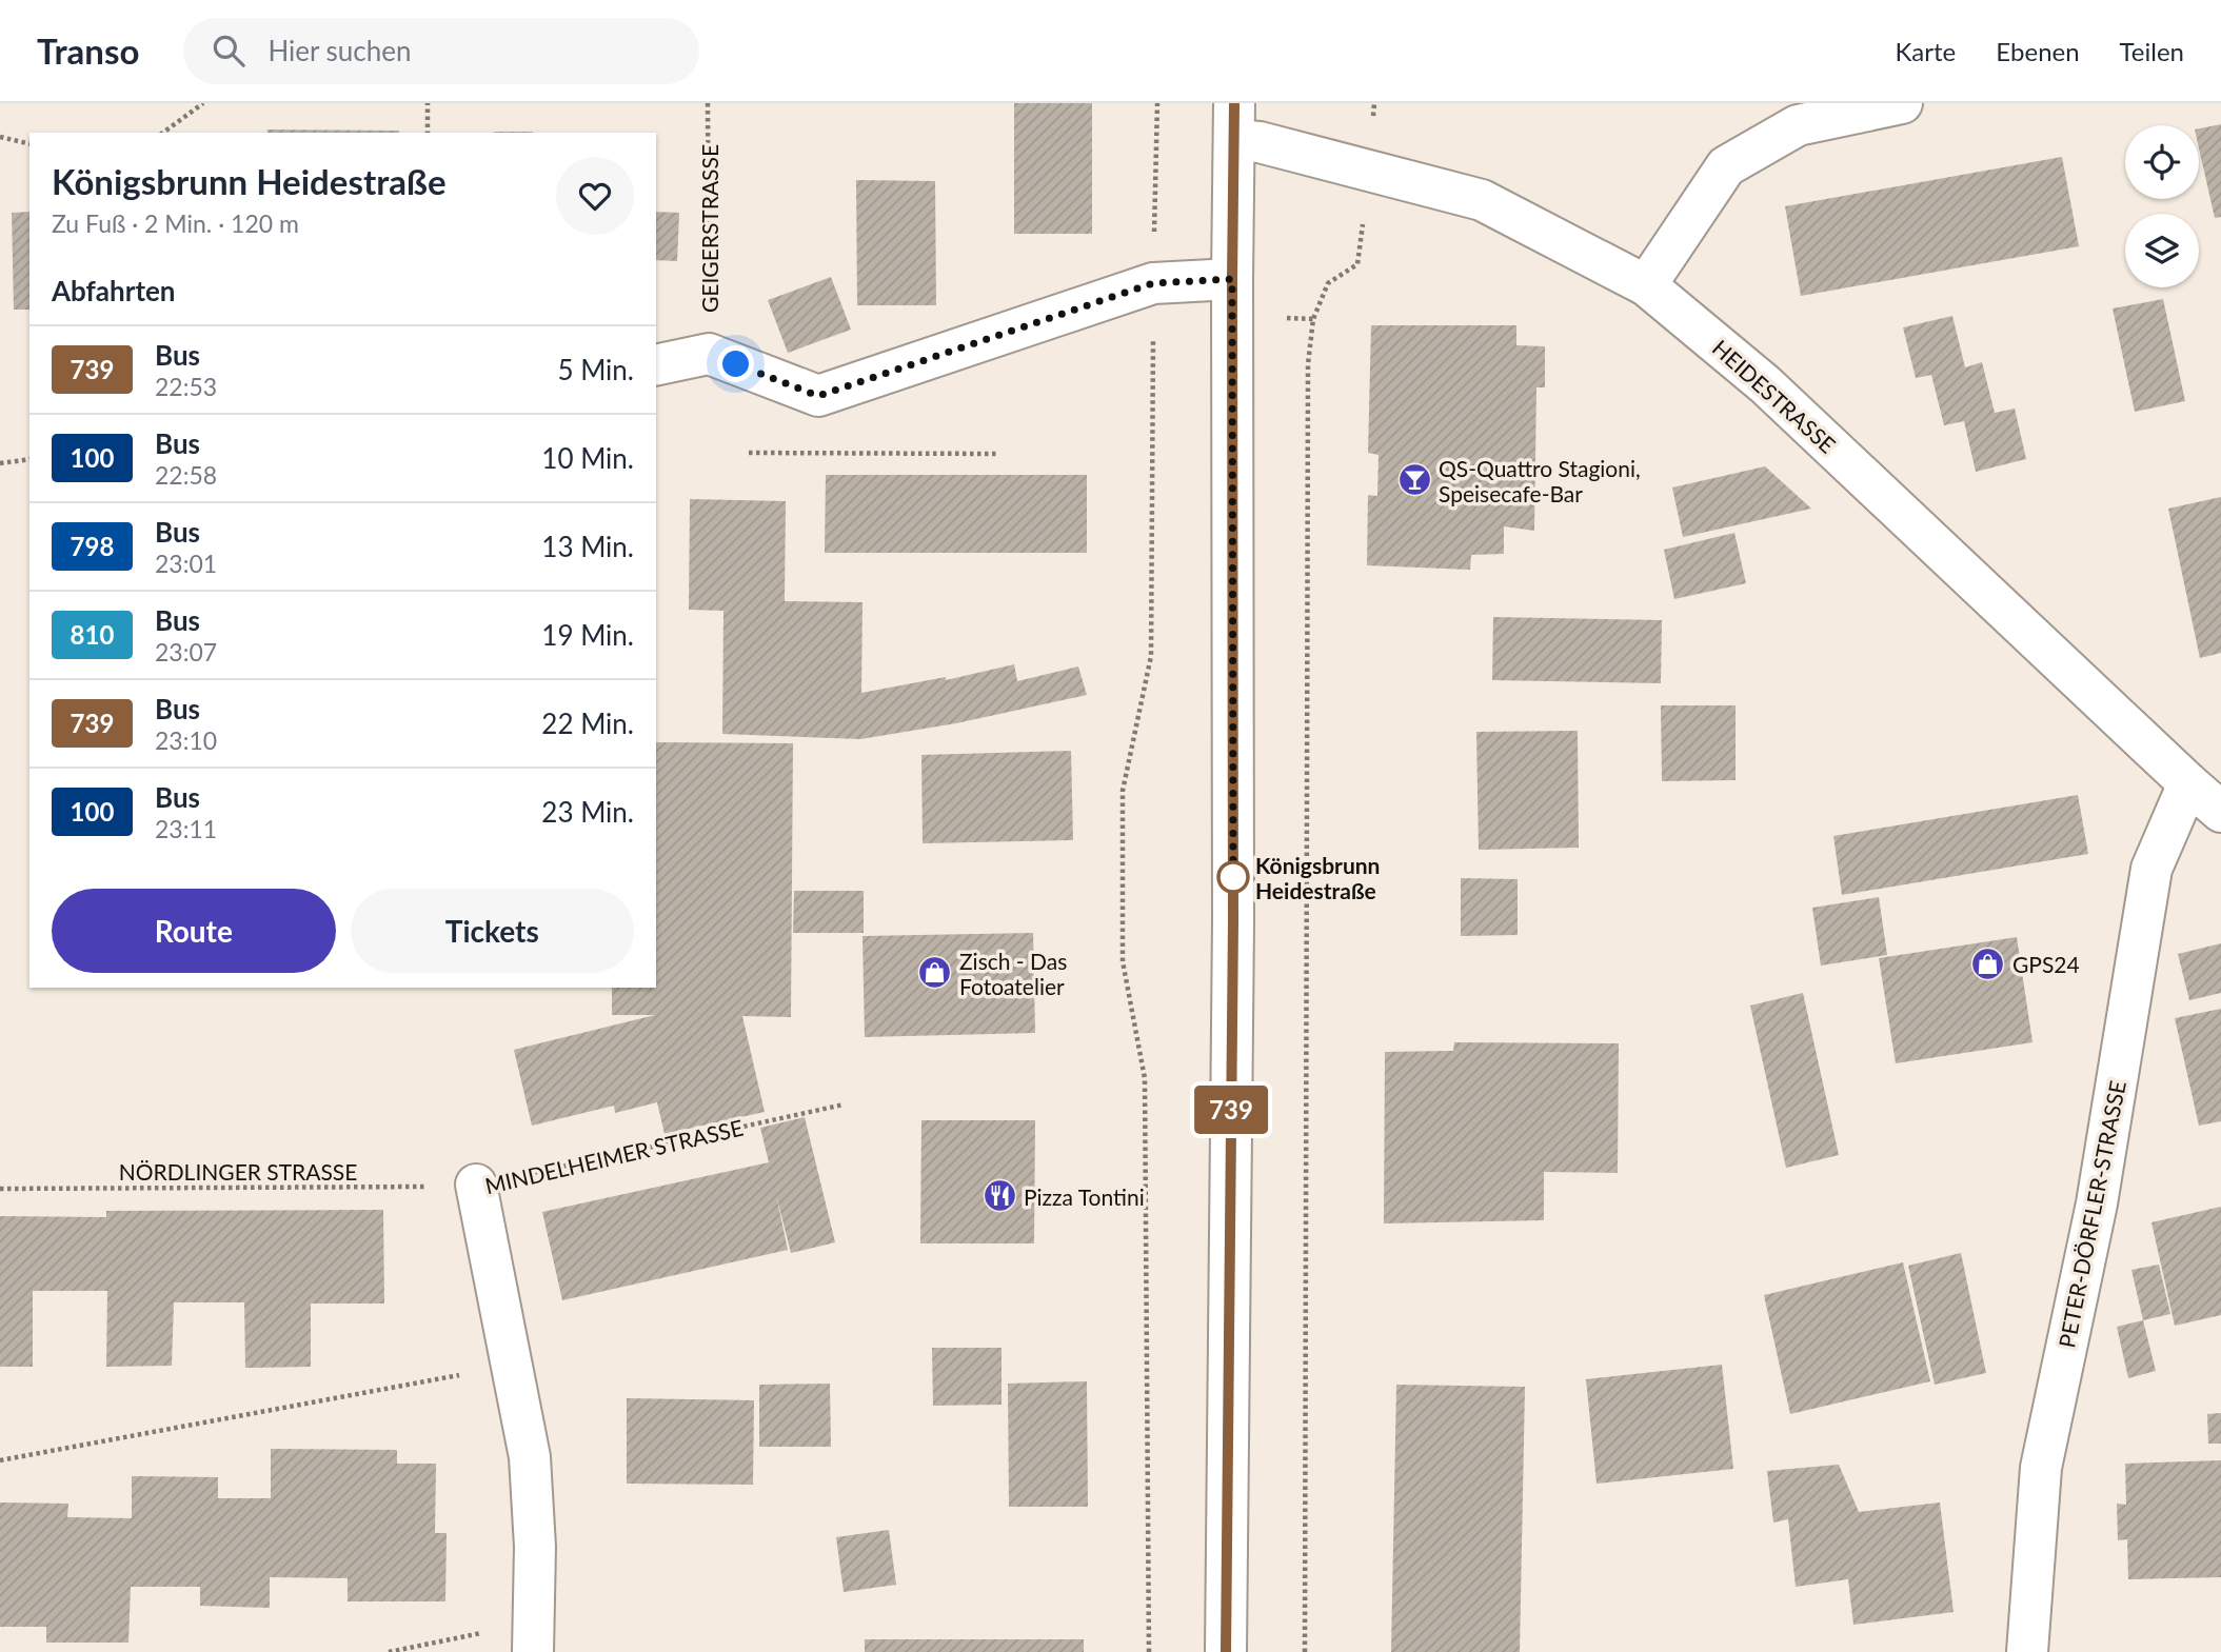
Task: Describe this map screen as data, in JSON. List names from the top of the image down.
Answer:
{
  "streets": {
    "street": ["HEIDESTRASSE", "MINDELHEIMER STRASSE", "PETER-DÖRFLER-STRASSE"],
    "path": ["GEIGERSTRASSE", "NÖRDLINGER STRASSE"]
  },
  "crossings": [
    ["HEIDESTRASSE", "PETER-DÖRFLER-STRASSE"],
    ["MINDELHEIMER STRASSE", "NÖRDLINGER STRASSE"]
  ],
  "places": {
    "bar": ["QS-Quattro Stagioni, Speisecafe-Bar"],
    "other": ["Königsbrunn Heidestraße"],
    "shop": ["GPS24", "Zisch - Das Fotoatelier"],
    "restaurant": ["Pizza Tontini"]
  },
  "lines": ["bus line 739"],
  "page": {
    "header": "Transo",
    "search": "Hier suchen",
    "nav": ["Karte", "Ebenen", "Teilen"],
    "on_map": "739",
    "heading": [
      ["Königsbrunn Heidestraße", "Zu Fuß · 2 Min. · 120 m"],
      "Abfahrten"
    ],
    "list": [
      {
        "mark": "739",
        "name": "Bus",
        "note": "22:53",
        "value": "5 Min."
      },
      {
        "mark": "100",
        "name": "Bus",
        "note": "22:58",
        "value": "10 Min."
      },
      {
        "mark": "798",
        "name": "Bus",
        "note": "23:01",
        "value": "13 Min."
      },
      {
        "mark": "810",
        "name": "Bus",
        "note": "23:07",
        "value": "19 Min."
      },
      {
        "mark": "739",
        "name": "Bus",
        "note": "23:10",
        "value": "22 Min."
      },
      {
        "mark": "100",
        "name": "Bus",
        "note": "23:11",
        "value": "23 Min."
      }
    ],
    "buttons": ["Route", "Tickets"]
  }
}
